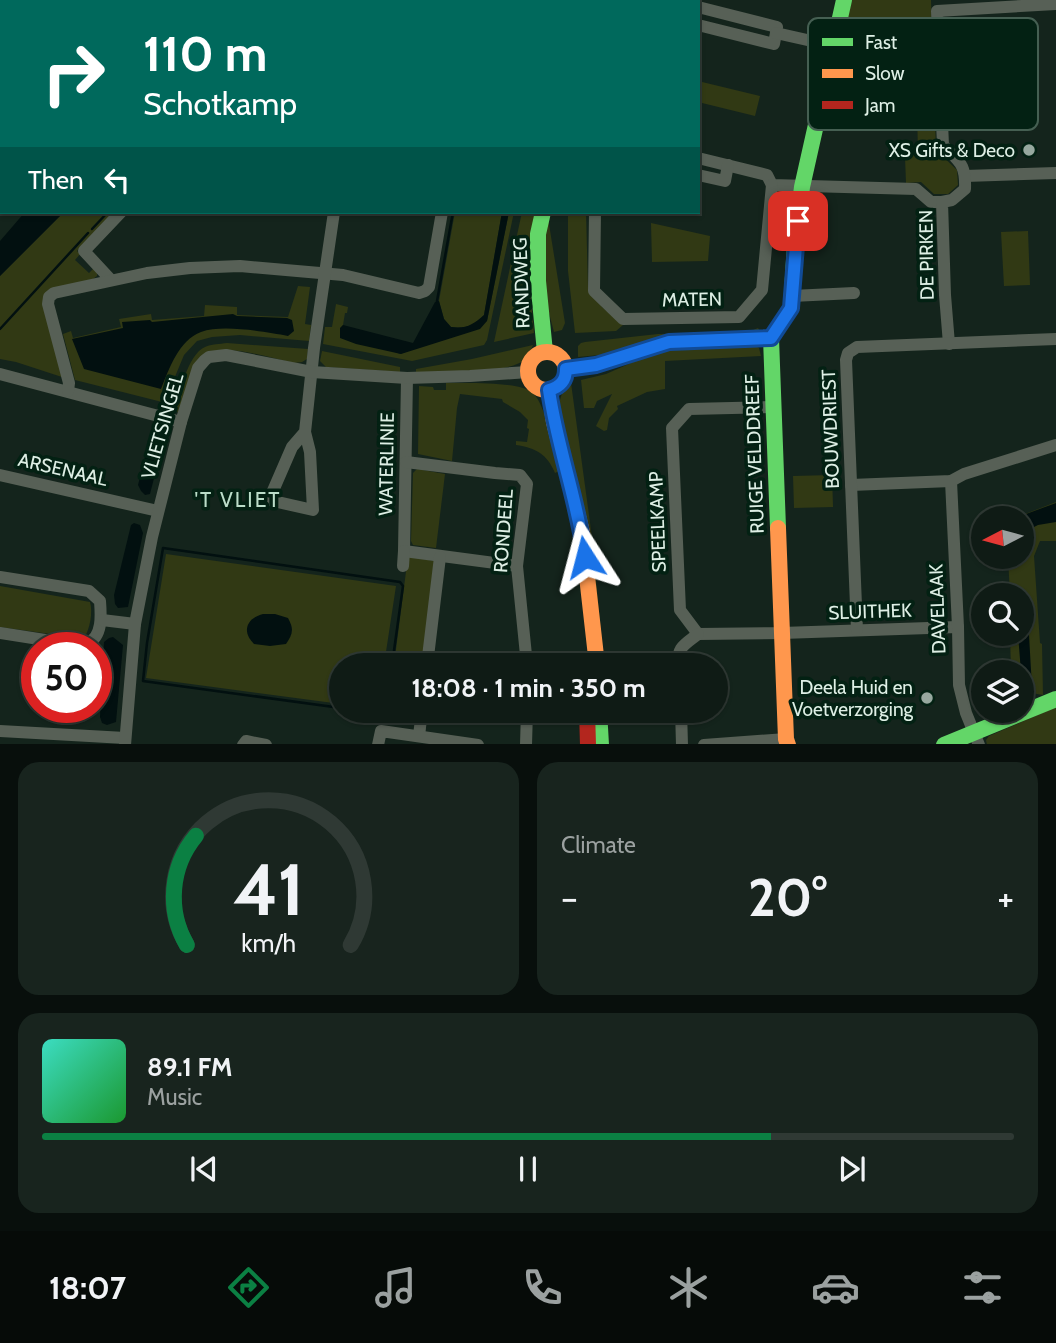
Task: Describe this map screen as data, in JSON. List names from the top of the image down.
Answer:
{
  "streets": {
    "street": [
      "DE PIRKEN",
      "RANDWEG",
      "MATEN",
      "VLIETSINGEL",
      "BOUWDRIEST",
      "RUIGE VELDDREEF",
      "WATERLINIE",
      "ARSENAAL",
      "SPEELKAMP",
      "RONDEEL",
      "DAVELAAK",
      "SLUITHEK"
    ]
  },
  "crossings": [
    ["DE PIRKEN", "BOUWDRIEST"],
    ["RANDWEG", "VLIETSINGEL"],
    ["VLIETSINGEL", "WATERLINIE"],
    ["VLIETSINGEL", "ARSENAAL"],
    ["BOUWDRIEST", "SLUITHEK"],
    ["RUIGE VELDDREEF", "SPEELKAMP"],
    ["RUIGE VELDDREEF", "SLUITHEK"],
    ["WATERLINIE", "RONDEEL"],
    ["DAVELAAK", "SLUITHEK"]
  ],
  "districts": ["'T VLIET"],
  "places": ["XS Gifts & Deco", "Deela Huid en Voetverzorging"],
  "legend": ["Fast", "Slow", "Jam"],
  "north": "left",
  "page": {
    "turn": ["110 m", "Schotkamp"],
    "then": "Then",
    "limit": "50",
    "trip": "18:08 · 1 min · 350 m",
    "tile": "Climate",
    "heat": ["−", "20°", "+"],
    "song": ["89.1 FM", "Music"],
    "tabs": "18:07",
    "gauge": ["41", "km/h"]
  }
}
